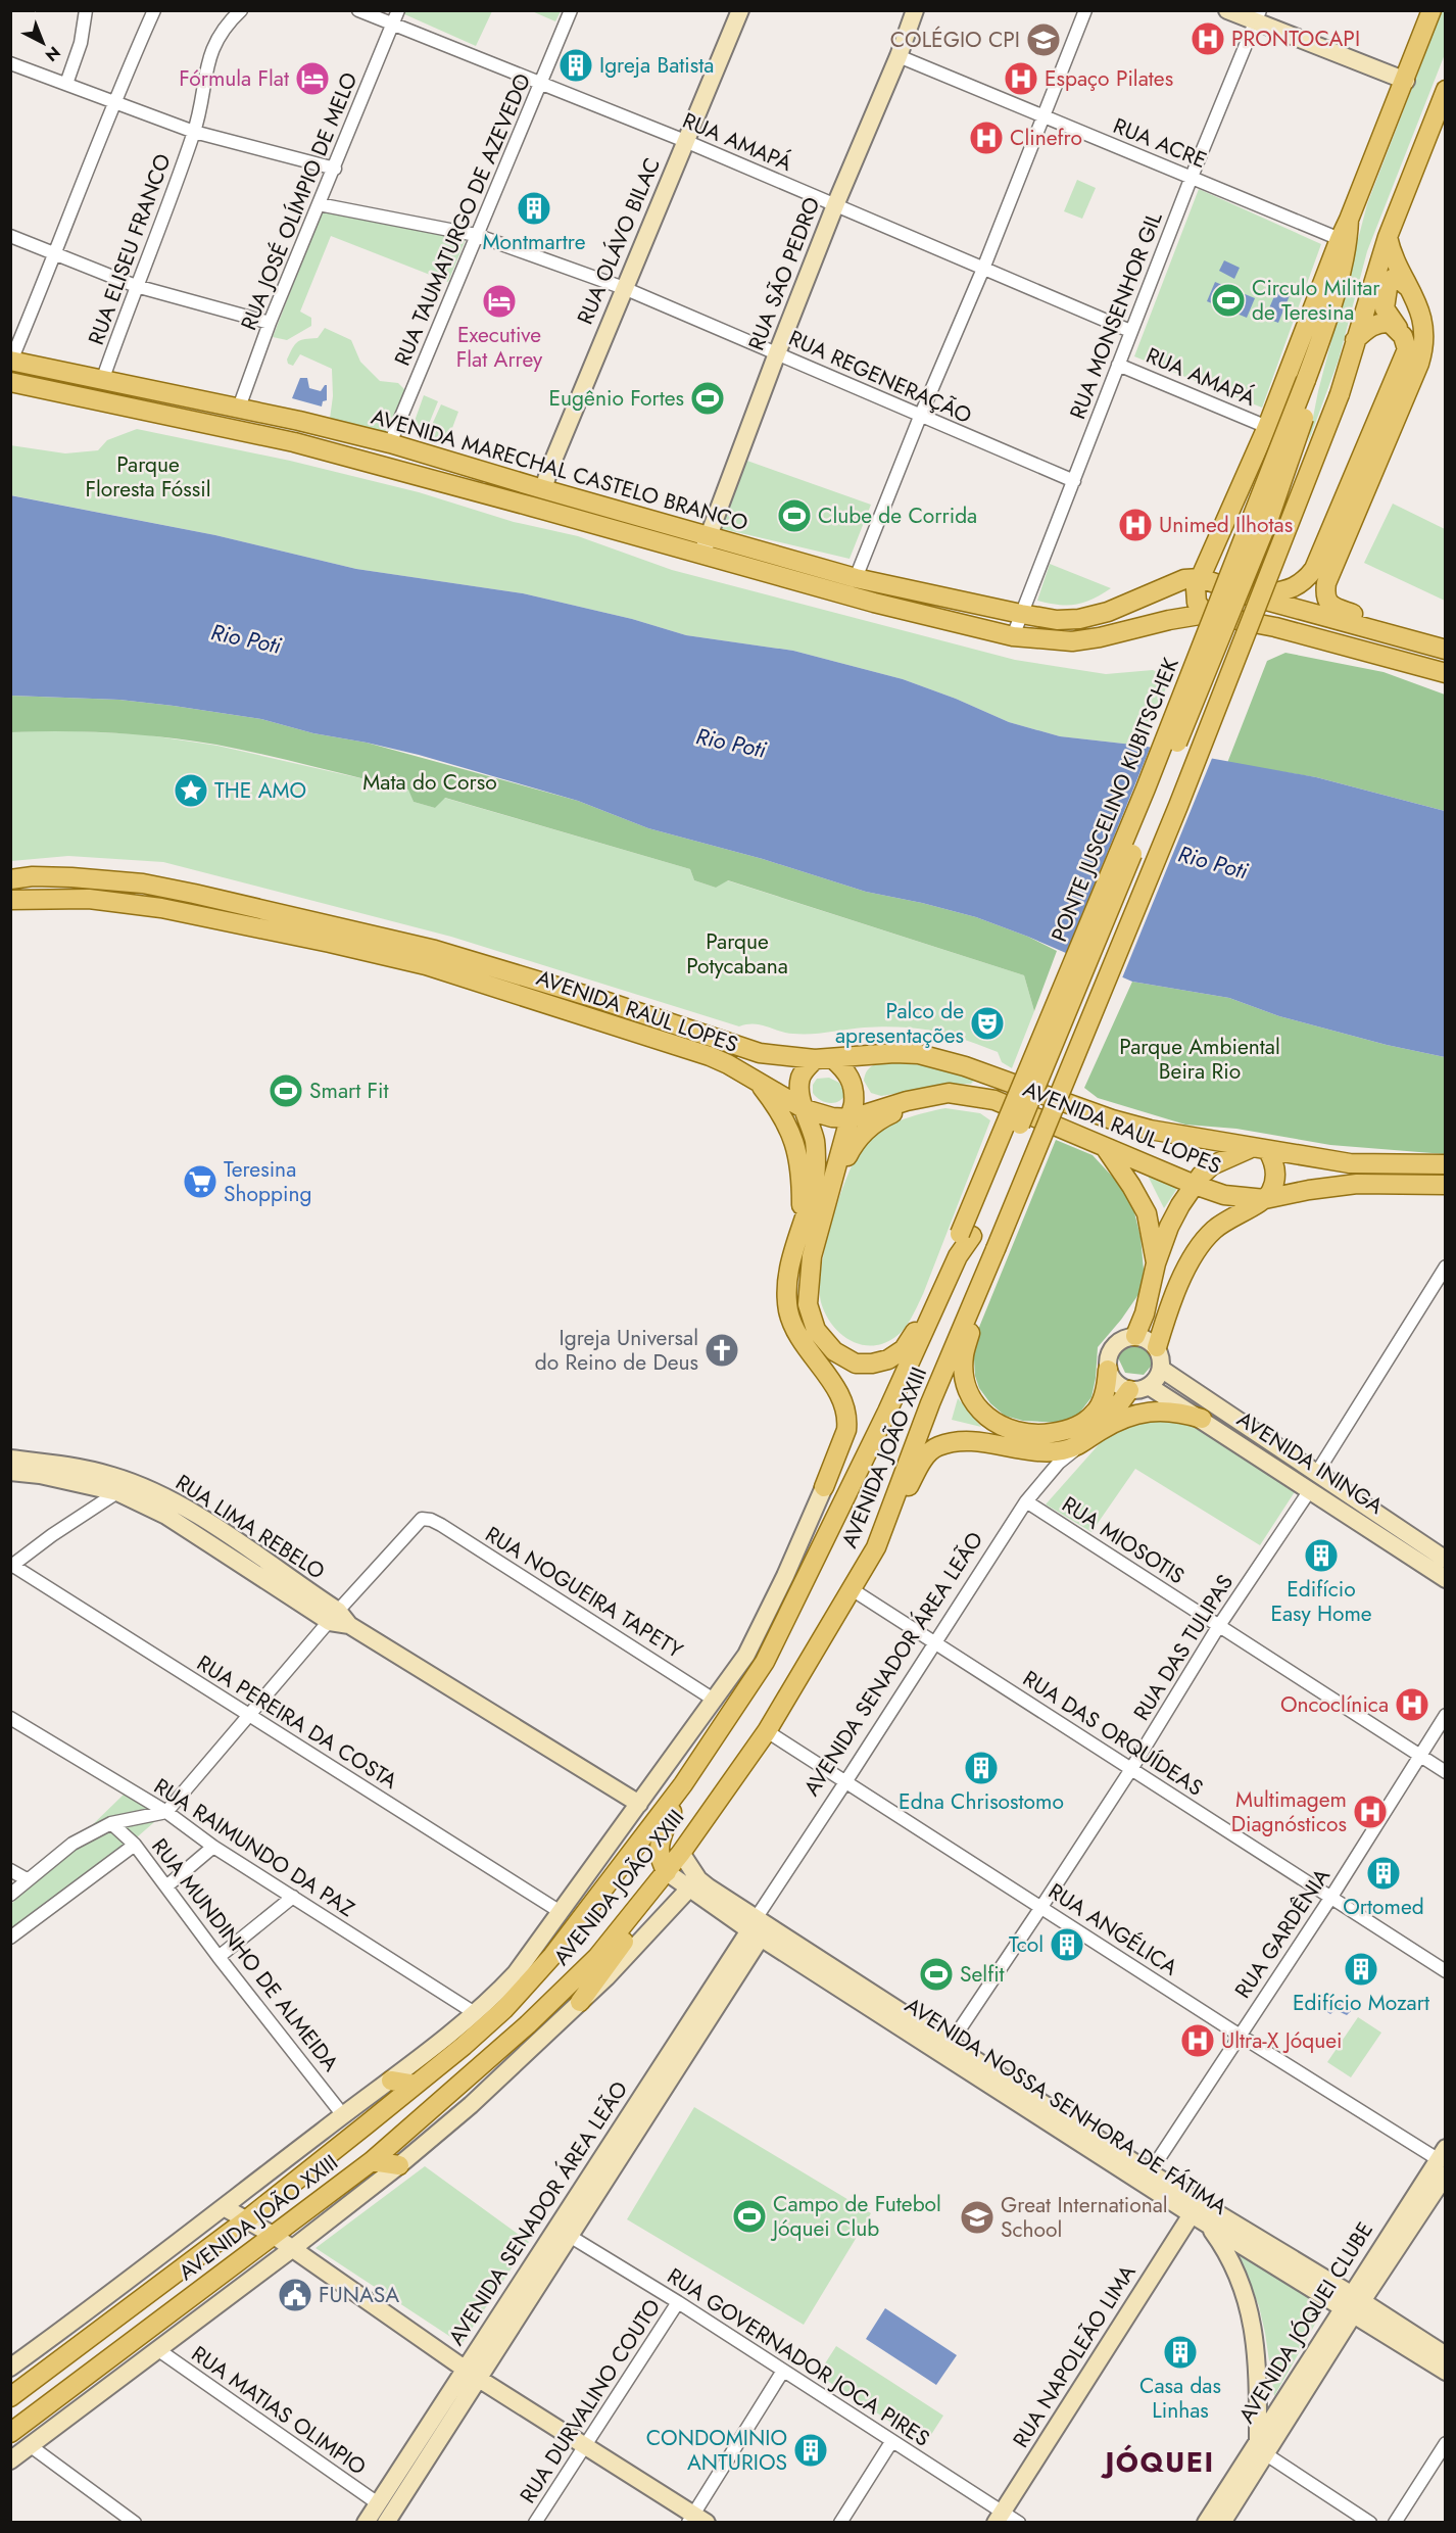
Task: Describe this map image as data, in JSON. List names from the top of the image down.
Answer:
{
  "streets": {
    "main road": [
      "AVENIDA MARECHAL CASTELO BRANCO",
      "PONTE JUSCELINO KUBITSCHEK",
      "AVENIDA RAUL LOPES",
      "AVENIDA JOÃO XXIII"
    ],
    "street": [
      "RUA AMAPÁ",
      "RUA ACRE",
      "RUA JOSÉ OLÍMPIO DE MELO",
      "RUA TAUMATURGO DE AZEVEDO",
      "RUA OLÁVO BILAC",
      "RUA ELISEU FRANCO",
      "RUA SÃO PEDRO",
      "RUA MONSENHOR GIL",
      "RUA REGENERAÇÃO",
      "AVENIDA ININGA",
      "RUA LIMA REBELO",
      "RUA MIOSOTIS",
      "RUA NOGUEIRA TAPETY",
      "RUA DAS TULIPAS",
      "AVENIDA SENADOR ÁREA LEÃO",
      "RUA PEREIRA DA COSTA",
      "RUA DAS ORQUÍDEAS",
      "RUA RAIMUNDO DA PAZ",
      "RUA ANGÉLICA",
      "RUA GARDÊNIA",
      "RUA MUNDINHO DE ALMEIDA",
      "AVENIDA NOSSA SENHORA DE FÁTIMA",
      "AVENIDA JÓQUEI CLUBE",
      "RUA NAPOLEÃO LIMA",
      "RUA GOVERNADOR JOCA PIRES",
      "RUA DURVALINO COUTO",
      "RUA MATIAS OLIMPIO"
    ]
  },
  "crossings": [
    ["RUA AMAPÁ", "RUA JOSÉ OLÍMPIO DE MELO"],
    ["RUA AMAPÁ", "RUA TAUMATURGO DE AZEVEDO"],
    ["RUA AMAPÁ", "RUA OLÁVO BILAC"],
    ["RUA AMAPÁ", "RUA SÃO PEDRO"],
    ["RUA AMAPÁ", "RUA MONSENHOR GIL"],
    ["RUA ACRE", "RUA SÃO PEDRO"],
    ["RUA ACRE", "RUA MONSENHOR GIL"],
    ["RUA JOSÉ OLÍMPIO DE MELO", "RUA REGENERAÇÃO"],
    ["RUA JOSÉ OLÍMPIO DE MELO", "AVENIDA MARECHAL CASTELO BRANCO"],
    ["RUA TAUMATURGO DE AZEVEDO", "RUA REGENERAÇÃO"],
    ["RUA TAUMATURGO DE AZEVEDO", "AVENIDA MARECHAL CASTELO BRANCO"],
    ["RUA OLÁVO BILAC", "RUA REGENERAÇÃO"],
    ["RUA OLÁVO BILAC", "AVENIDA MARECHAL CASTELO BRANCO"],
    ["RUA ELISEU FRANCO", "AVENIDA MARECHAL CASTELO BRANCO"],
    ["RUA SÃO PEDRO", "RUA REGENERAÇÃO"],
    ["RUA SÃO PEDRO", "AVENIDA MARECHAL CASTELO BRANCO"],
    ["RUA MONSENHOR GIL", "RUA REGENERAÇÃO"],
    ["RUA MONSENHOR GIL", "AVENIDA MARECHAL CASTELO BRANCO"],
    ["PONTE JUSCELINO KUBITSCHEK", "AVENIDA JOÃO XXIII"],
    ["AVENIDA JOÃO XXIII", "RUA LIMA REBELO"],
    ["AVENIDA JOÃO XXIII", "RUA NOGUEIRA TAPETY"],
    ["AVENIDA JOÃO XXIII", "RUA PEREIRA DA COSTA"],
    ["AVENIDA JOÃO XXIII", "RUA DAS ORQUÍDEAS"],
    ["AVENIDA JOÃO XXIII", "RUA RAIMUNDO DA PAZ"],
    ["AVENIDA JOÃO XXIII", "RUA ANGÉLICA"],
    ["AVENIDA JOÃO XXIII", "RUA MUNDINHO DE ALMEIDA"],
    ["AVENIDA JOÃO XXIII", "AVENIDA NOSSA SENHORA DE FÁTIMA"],
    ["AVENIDA JOÃO XXIII", "RUA MATIAS OLIMPIO"],
    ["AVENIDA ININGA", "RUA DAS TULIPAS"],
    ["RUA LIMA REBELO", "RUA NOGUEIRA TAPETY"],
    ["RUA MIOSOTIS", "RUA DAS TULIPAS"],
    ["RUA MIOSOTIS", "AVENIDA SENADOR ÁREA LEÃO"],
    ["RUA MIOSOTIS", "RUA GARDÊNIA"],
    ["RUA DAS TULIPAS", "RUA DAS ORQUÍDEAS"],
    ["RUA DAS TULIPAS", "RUA ANGÉLICA"],
    ["RUA DAS TULIPAS", "AVENIDA NOSSA SENHORA DE FÁTIMA"],
    ["AVENIDA SENADOR ÁREA LEÃO", "RUA DAS ORQUÍDEAS"],
    ["AVENIDA SENADOR ÁREA LEÃO", "RUA ANGÉLICA"],
    ["AVENIDA SENADOR ÁREA LEÃO", "AVENIDA NOSSA SENHORA DE FÁTIMA"],
    ["AVENIDA SENADOR ÁREA LEÃO", "RUA GOVERNADOR JOCA PIRES"],
    ["AVENIDA SENADOR ÁREA LEÃO", "RUA MATIAS OLIMPIO"],
    ["RUA DAS ORQUÍDEAS", "RUA GARDÊNIA"],
    ["RUA ANGÉLICA", "RUA GARDÊNIA"],
    ["RUA ANGÉLICA", "AVENIDA JÓQUEI CLUBE"],
    ["RUA GARDÊNIA", "AVENIDA NOSSA SENHORA DE FÁTIMA"],
    ["AVENIDA NOSSA SENHORA DE FÁTIMA", "AVENIDA JÓQUEI CLUBE"],
    ["AVENIDA NOSSA SENHORA DE FÁTIMA", "RUA NAPOLEÃO LIMA"],
    ["RUA NAPOLEÃO LIMA", "RUA GOVERNADOR JOCA PIRES"],
    ["RUA GOVERNADOR JOCA PIRES", "RUA DURVALINO COUTO"]
  ],
  "districts": ["JÓQUEI"],
  "water": ["Rio Poti"],
  "parks": [
    "Parque Floresta Fóssil",
    "Mata do Corso",
    "Parque Potycabana",
    "Parque Ambiental Beira Rio"
  ],
  "places": {
    "hospital": [
      "PRONTOCAPI",
      "Espaço Pilates",
      "Clinefro",
      "Unimed Ilhotas",
      "Oncoclínica",
      "Multimagem Diagnósticos",
      "Ultra-X Jóquei"
    ],
    "school or university": ["COLÉGIO CPI", "Great International School"],
    "building": [
      "Igreja Batista",
      "Montmartre",
      "Edifício Easy Home",
      "Edna Chrisostomo",
      "Ortomed",
      "Tcol",
      "Edifício Mozart",
      "Casa das Linhas",
      "CONDOMINIO ANTURIOS"
    ],
    "hotel": ["Fórmula Flat", "Executive Flat Arrey"],
    "sports": [
      "Circulo Militar de Teresina",
      "Eugênio Fortes",
      "Clube de Corrida",
      "Smart Fit",
      "Selfit",
      "Campo de Futebol Jóquei Club"
    ],
    "place": ["THE AMO"],
    "theatre": ["Palco de apresentações"],
    "supermarket": ["Teresina Shopping"],
    "church": ["Igreja Universal do Reino de Deus"],
    "public building": ["FUNASA"]
  },
  "north": "bottom right"
}
